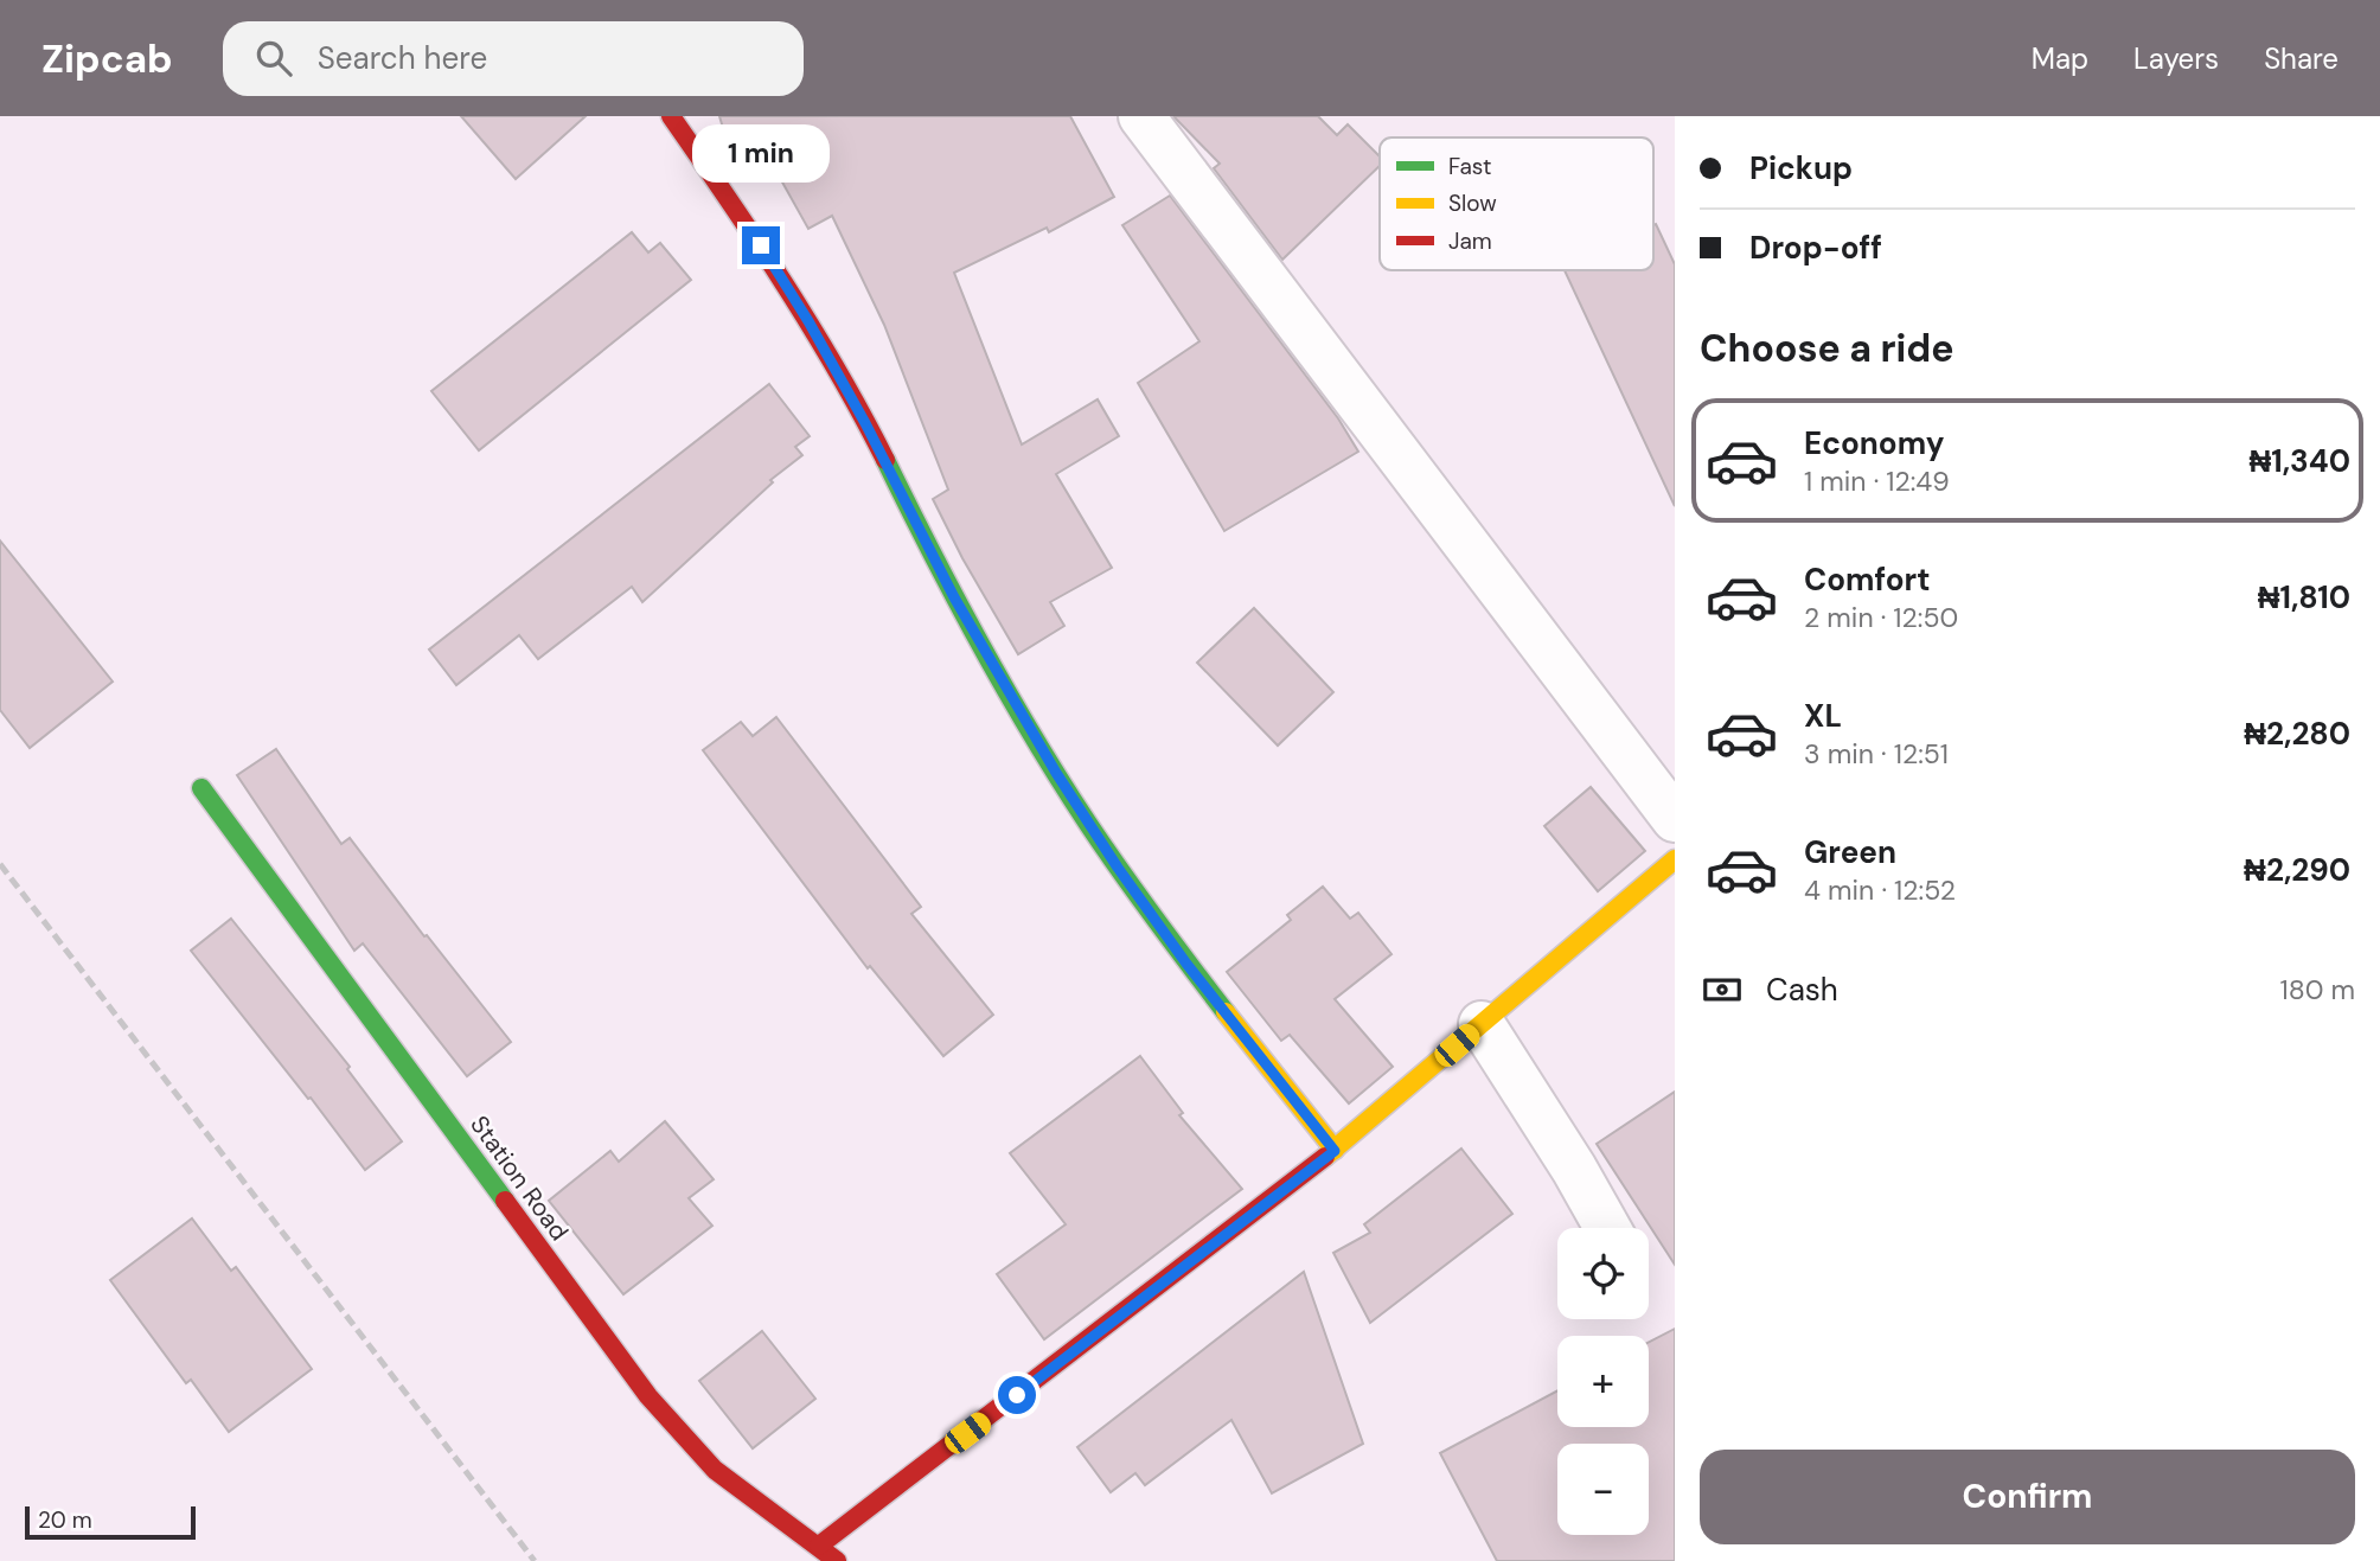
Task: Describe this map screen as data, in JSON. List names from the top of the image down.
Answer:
{
  "streets": {
    "street": ["Station Road"]
  },
  "legend": ["Fast", "Slow", "Jam"],
  "scale_bar": "20 m",
  "page": {
    "header": "Zipcab",
    "search": "Search here",
    "nav": ["Map", "Layers", "Share"],
    "banner": ["Pickup", "Drop-off"],
    "bubble": "1 min",
    "heading": "Choose a ride",
    "list": [
      {
        "name": "Economy",
        "note": "1 min · 12:49",
        "value": "₦1,340"
      },
      {
        "name": "Comfort",
        "note": "2 min · 12:50",
        "value": "₦1,810"
      },
      {
        "name": "XL",
        "note": "3 min · 12:51",
        "value": "₦2,280"
      },
      {
        "name": "Green",
        "note": "4 min · 12:52",
        "value": "₦2,290"
      }
    ],
    "pay": ["Cash", "180 m"],
    "map_buttons": ["+", "−"],
    "buttons": "Confirm",
    "scale": "20 m"
  }
}
